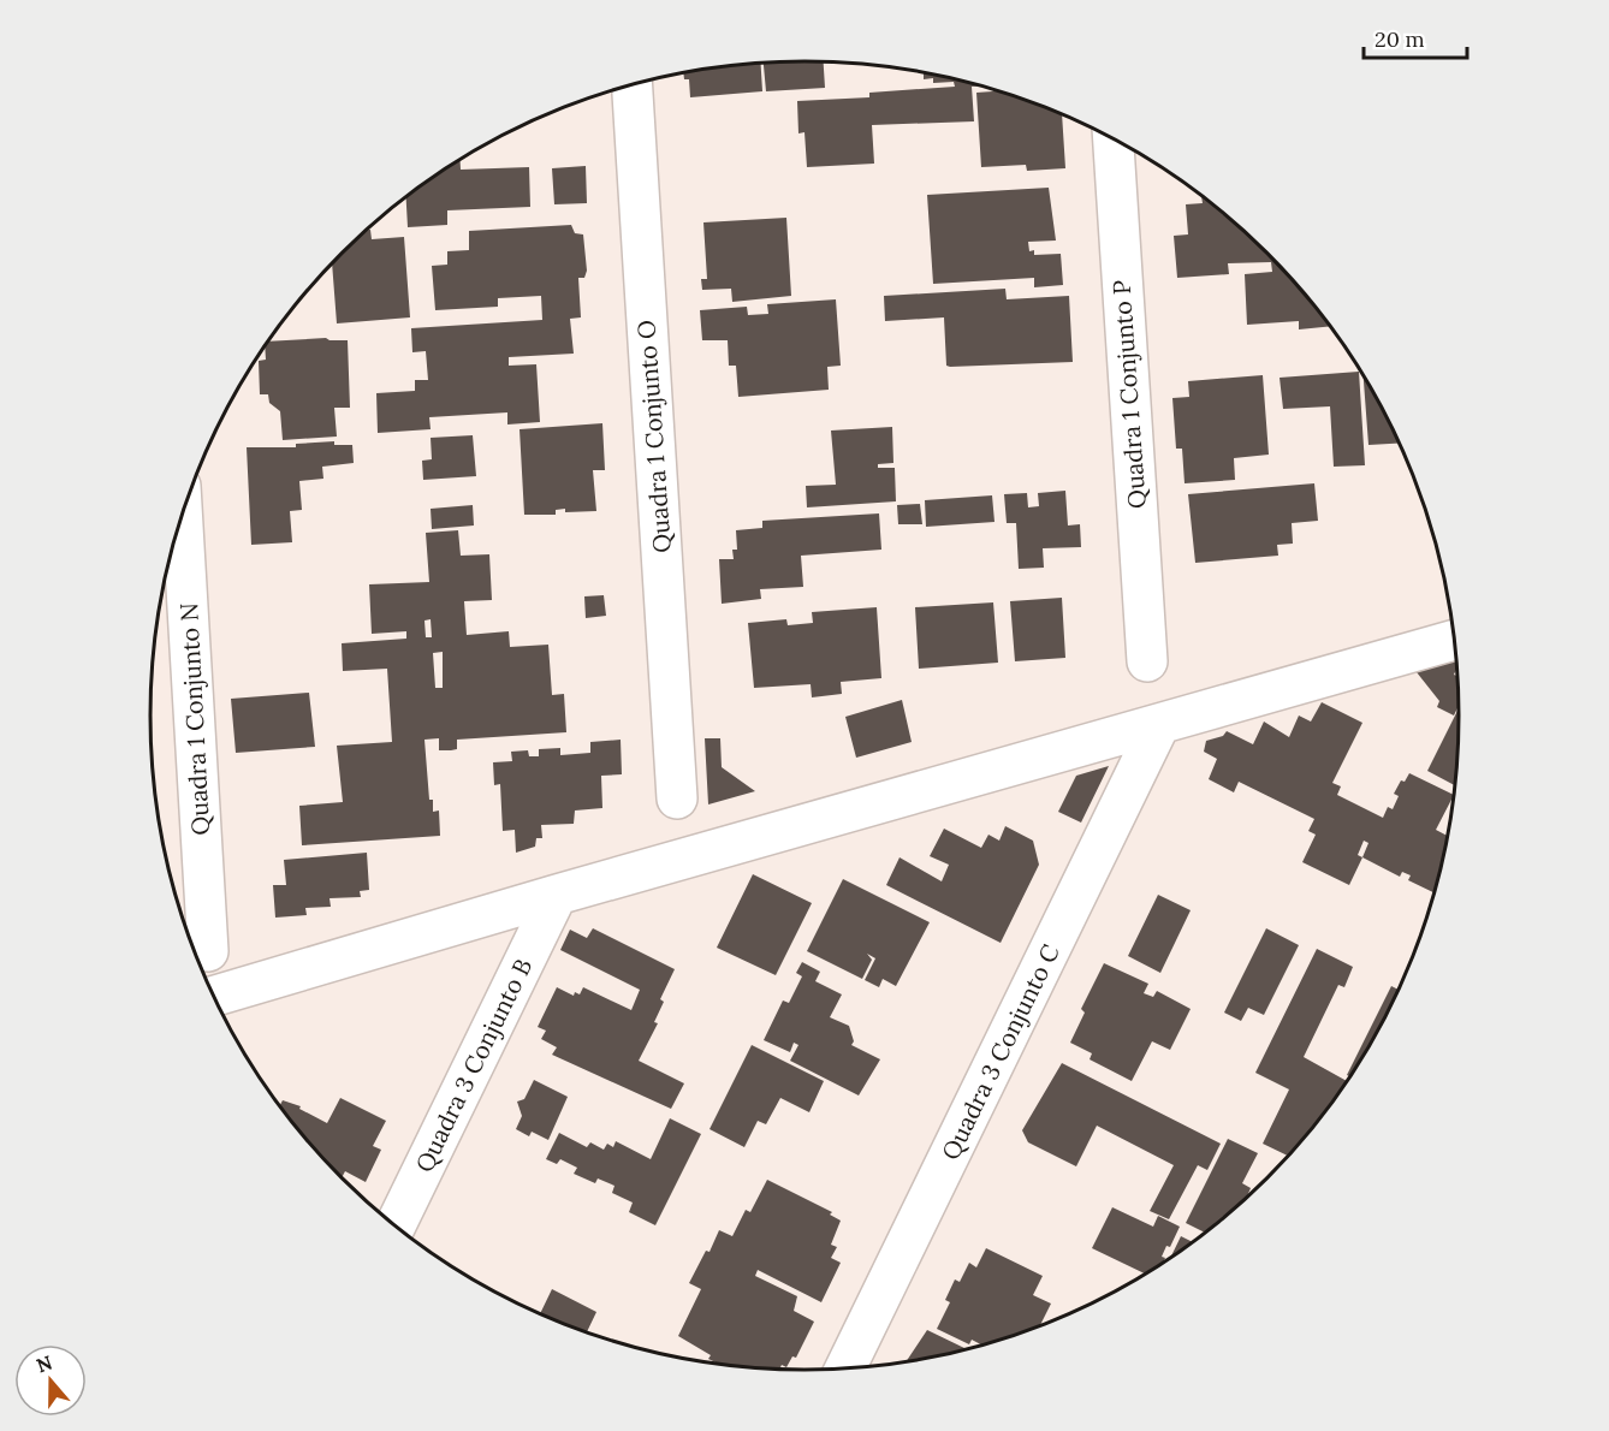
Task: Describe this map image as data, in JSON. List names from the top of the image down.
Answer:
{
  "streets": {
    "street": [
      "Quadra 1 Conjunto P",
      "Quadra 1 Conjunto O",
      "Quadra 1 Conjunto N",
      "Quadra 3 Conjunto C",
      "Quadra 3 Conjunto B"
    ]
  },
  "scale_bar": "20 m",
  "north": "top"
}
